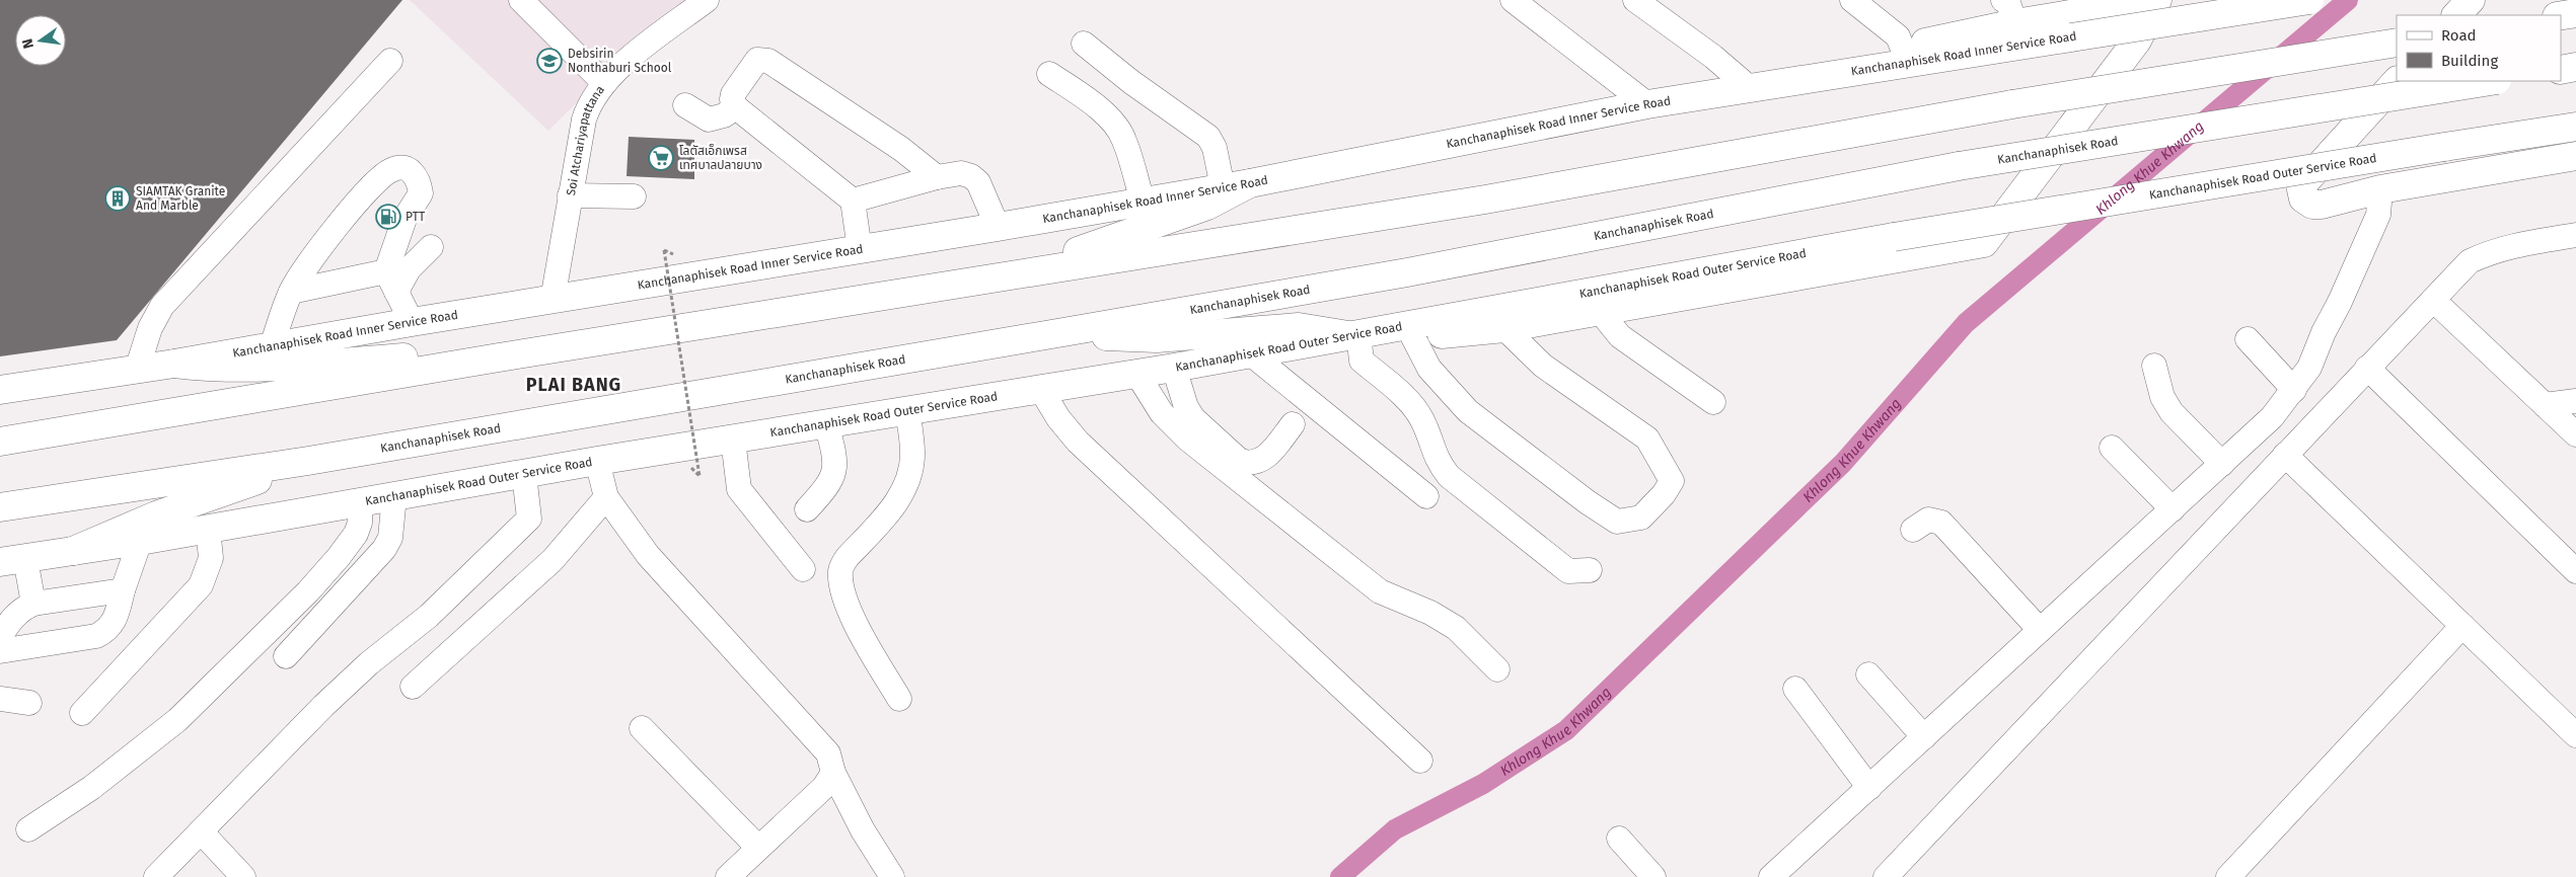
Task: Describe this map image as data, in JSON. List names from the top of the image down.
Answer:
{
  "streets": {
    "main road": ["Kanchanaphisek Road Inner Service Road", "Kanchanaphisek Road", "Kanchanaphisek Road Outer Service Road"],
    "street": ["Soi Atchariyapattana"]
  },
  "crossings": [
    ["Kanchanaphisek Road Inner Service Road", "Soi Atchariyapattana"]
  ],
  "districts": ["PLAI BANG"],
  "water": ["Khlong Khue Khwang"],
  "places": {
    "school or university": ["Debsirin Nonthaburi School"],
    "supermarket": ["โลตัสเอ็กเพรส เทศบาลปลายบาง"],
    "building": ["SIAMTAK Granite And Marble"],
    "fuel station": ["PTT"]
  },
  "legend": ["Road", "Building"],
  "north": "left"
}
